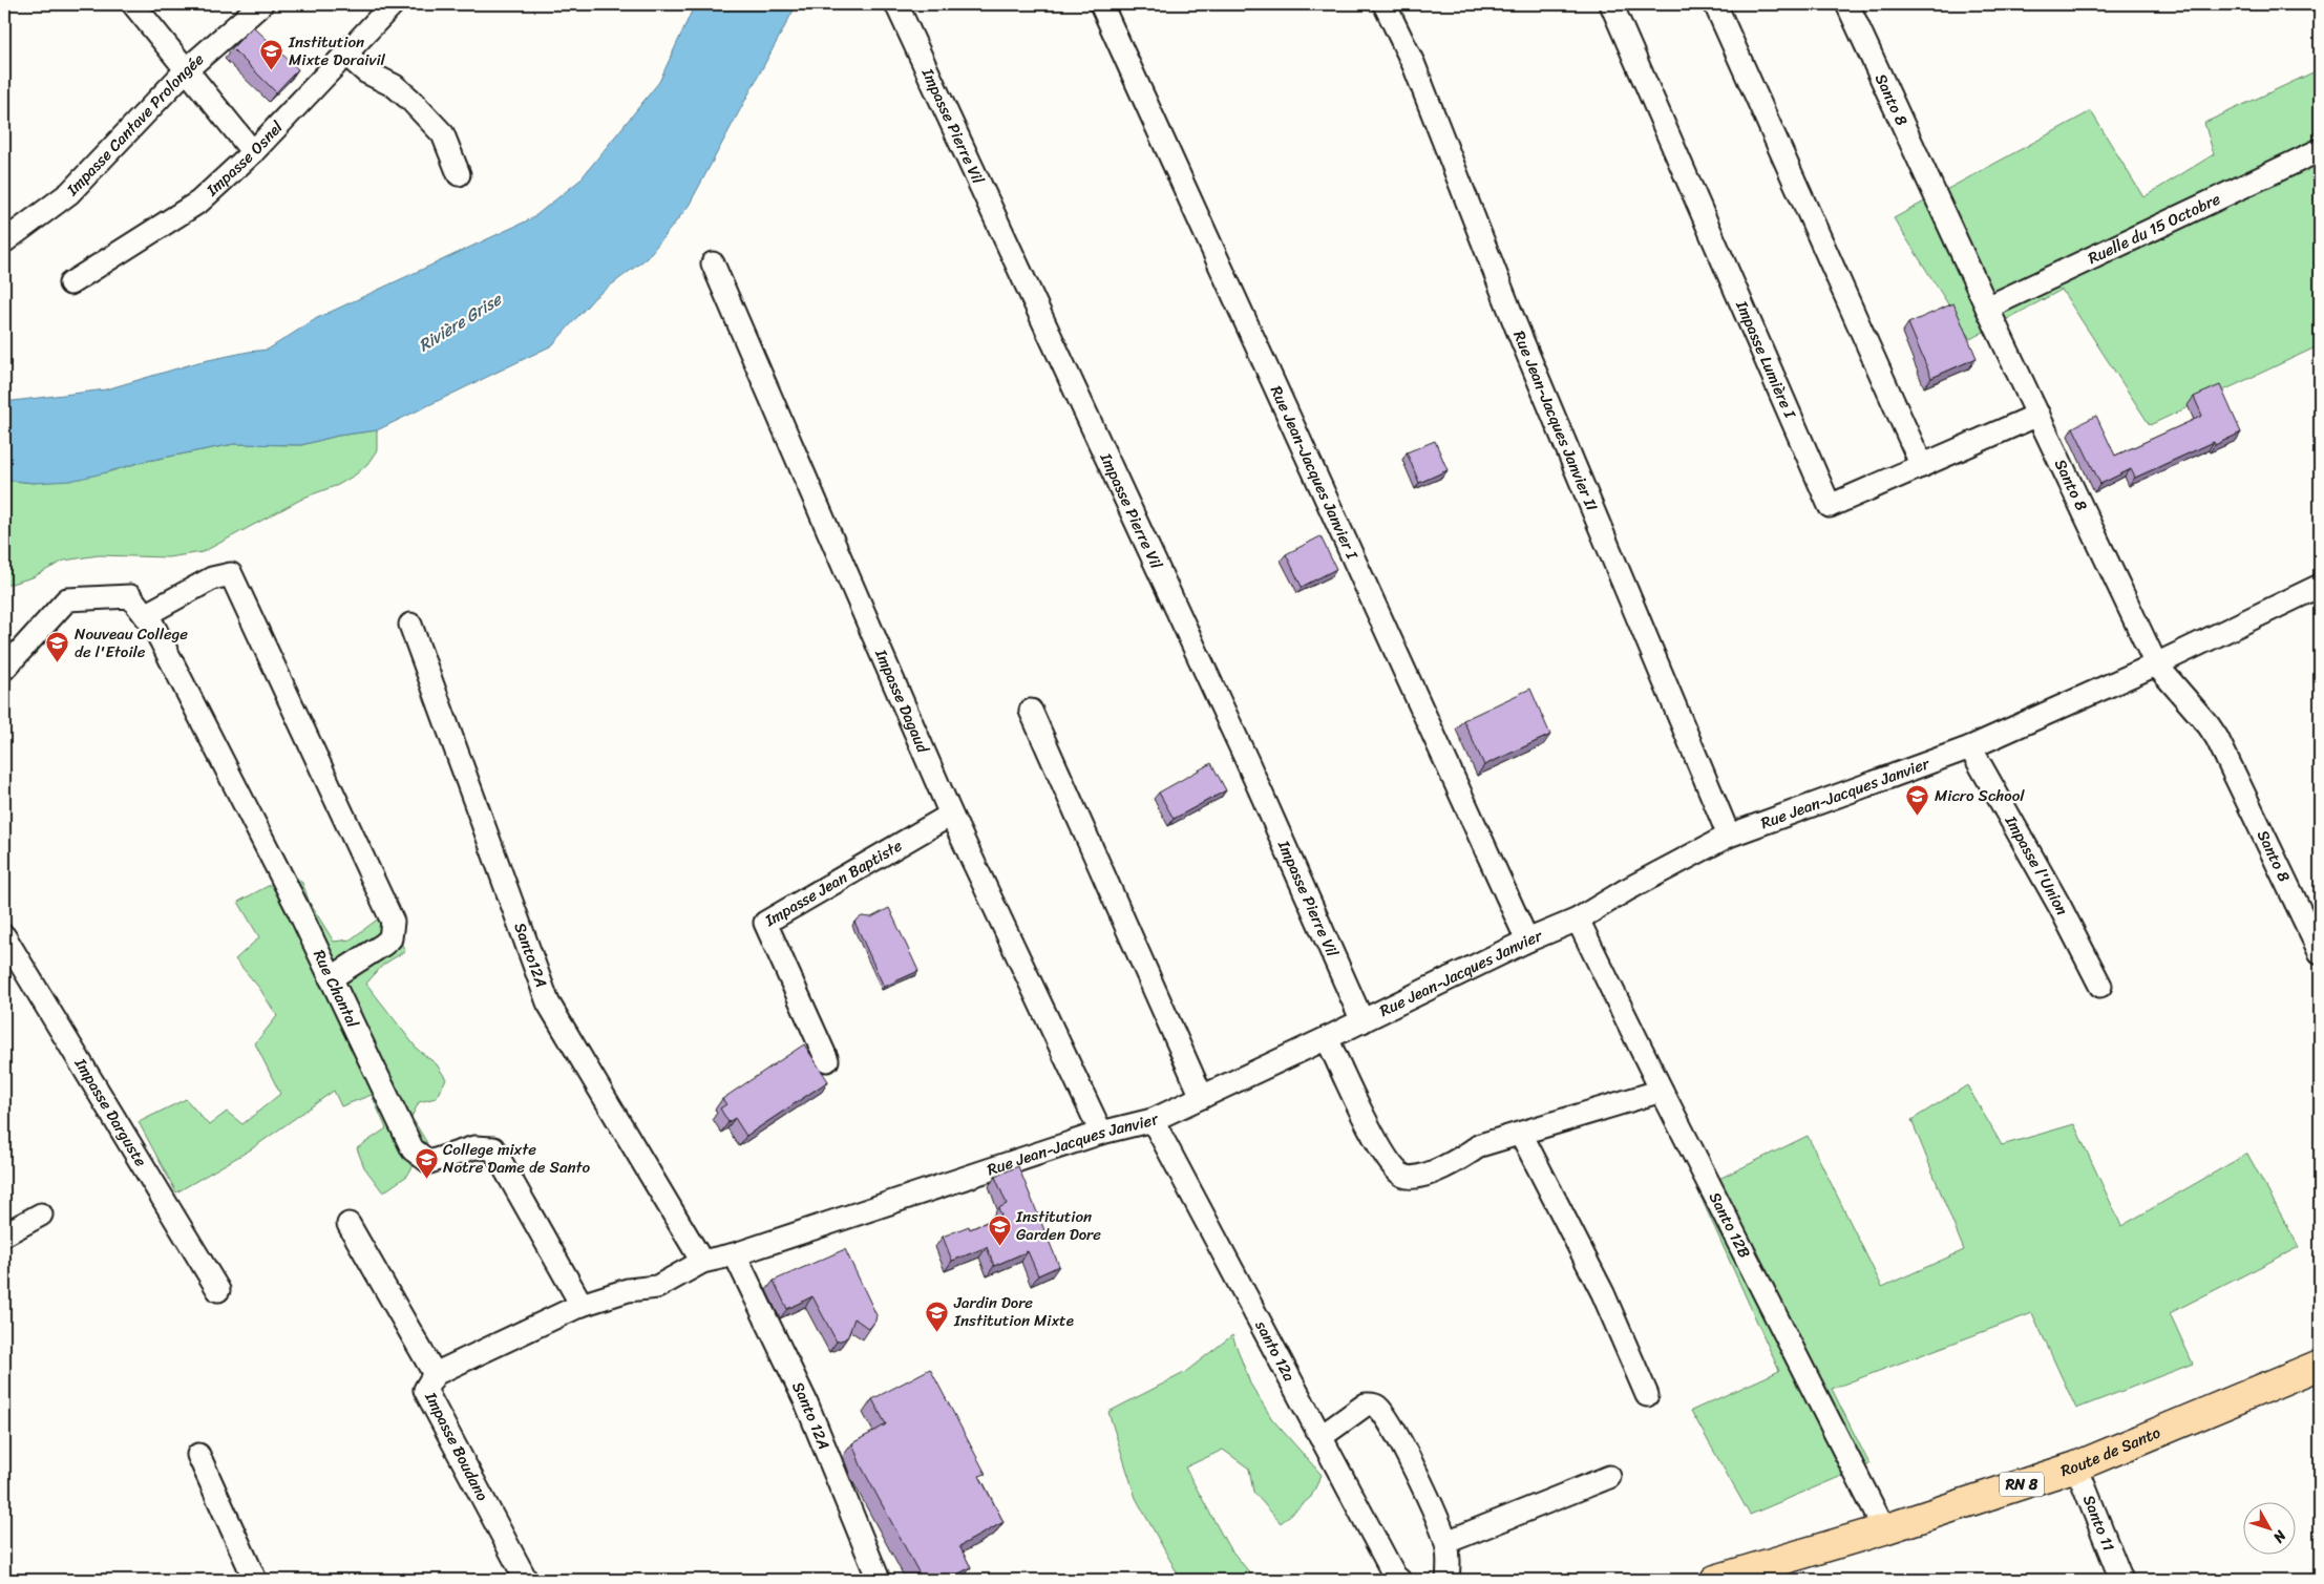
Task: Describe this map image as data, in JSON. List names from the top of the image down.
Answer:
{
  "streets": {
    "main road": ["Route de Santo", "RN 8"],
    "street": [
      "Santo 8",
      "Impasse Cantave Prolongée",
      "Impasse Pierre Vil",
      "Impasse Osnel",
      "Ruelle du 15 Octobre",
      "Impasse Lumière I",
      "Rue Jean-Jacques Janvier II",
      "Rue Jean-Jacques Janvier I",
      "Impasse Dagaud",
      "Rue Jean-Jacques Janvier",
      "Impasse l'Union",
      "Impasse Jean Baptiste",
      "Santo12A",
      "Rue Chantal",
      "Impasse Darguste",
      "Santo 12B",
      "santo 12a",
      "Santo 12A",
      "Impasse Boudano",
      "Santo 11"
    ]
  },
  "crossings": [
    ["Santo 8", "Ruelle du 15 Octobre"],
    ["Santo 8", "Impasse Lumière I"],
    ["Santo 8", "Rue Jean-Jacques Janvier"],
    ["Impasse Pierre Vil", "Rue Jean-Jacques Janvier"],
    ["Rue Jean-Jacques Janvier II", "Rue Jean-Jacques Janvier"],
    ["Rue Jean-Jacques Janvier I", "Rue Jean-Jacques Janvier"],
    ["Impasse Dagaud", "Rue Jean-Jacques Janvier"],
    ["Impasse Dagaud", "Impasse Jean Baptiste"],
    ["Rue Jean-Jacques Janvier", "Impasse l'Union"],
    ["Rue Jean-Jacques Janvier", "Santo12A"],
    ["Rue Jean-Jacques Janvier", "Rue Chantal"],
    ["Rue Jean-Jacques Janvier", "Santo 12B"],
    ["Rue Jean-Jacques Janvier", "santo 12a"],
    ["Rue Jean-Jacques Janvier", "Santo 12A"],
    ["Rue Jean-Jacques Janvier", "Impasse Boudano"],
    ["Rue Chantal", "Impasse Boudano"],
    ["Santo 12B", "Route de Santo"],
    ["Route de Santo", "Santo 11"]
  ],
  "water": ["Rivière Grise"],
  "places": {
    "school or university": [
      "Institution Mixte Doraivil",
      "Nouveau College de l'Etoile",
      "Micro School",
      "College mixte Notre Dame de Santo",
      "Institution Garden Dore",
      "Jardin Dore Institution Mixte"
    ]
  },
  "north": "bottom right"
}
